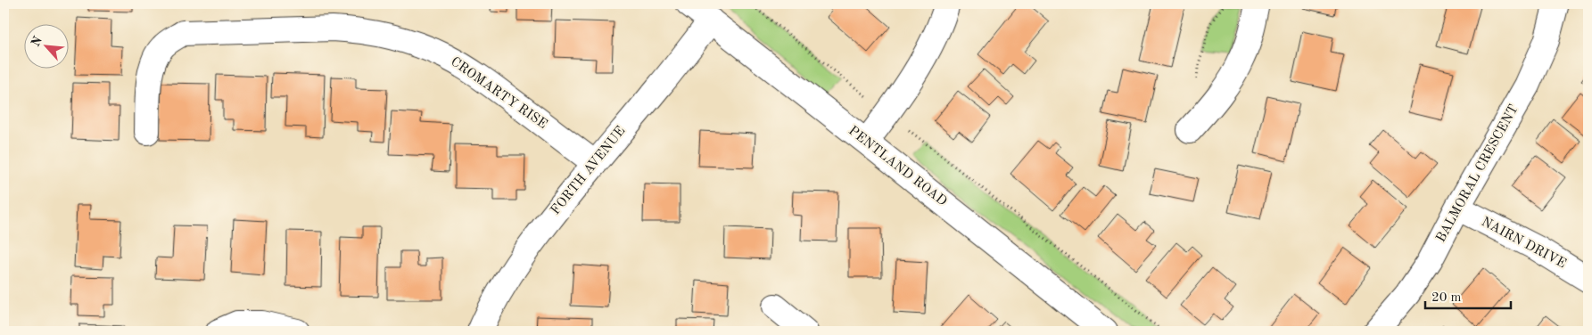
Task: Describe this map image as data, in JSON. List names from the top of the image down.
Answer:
{
  "streets": {
    "street": [
      "CROMARTY RISE",
      "PENTLAND ROAD",
      "FORTH AVENUE",
      "BALMORAL CRESCENT",
      "NAIRN DRIVE"
    ]
  },
  "crossings": [
    ["CROMARTY RISE", "FORTH AVENUE"],
    ["PENTLAND ROAD", "FORTH AVENUE"],
    ["BALMORAL CRESCENT", "NAIRN DRIVE"]
  ],
  "scale_bar": "20 m",
  "north": "top left"
}
